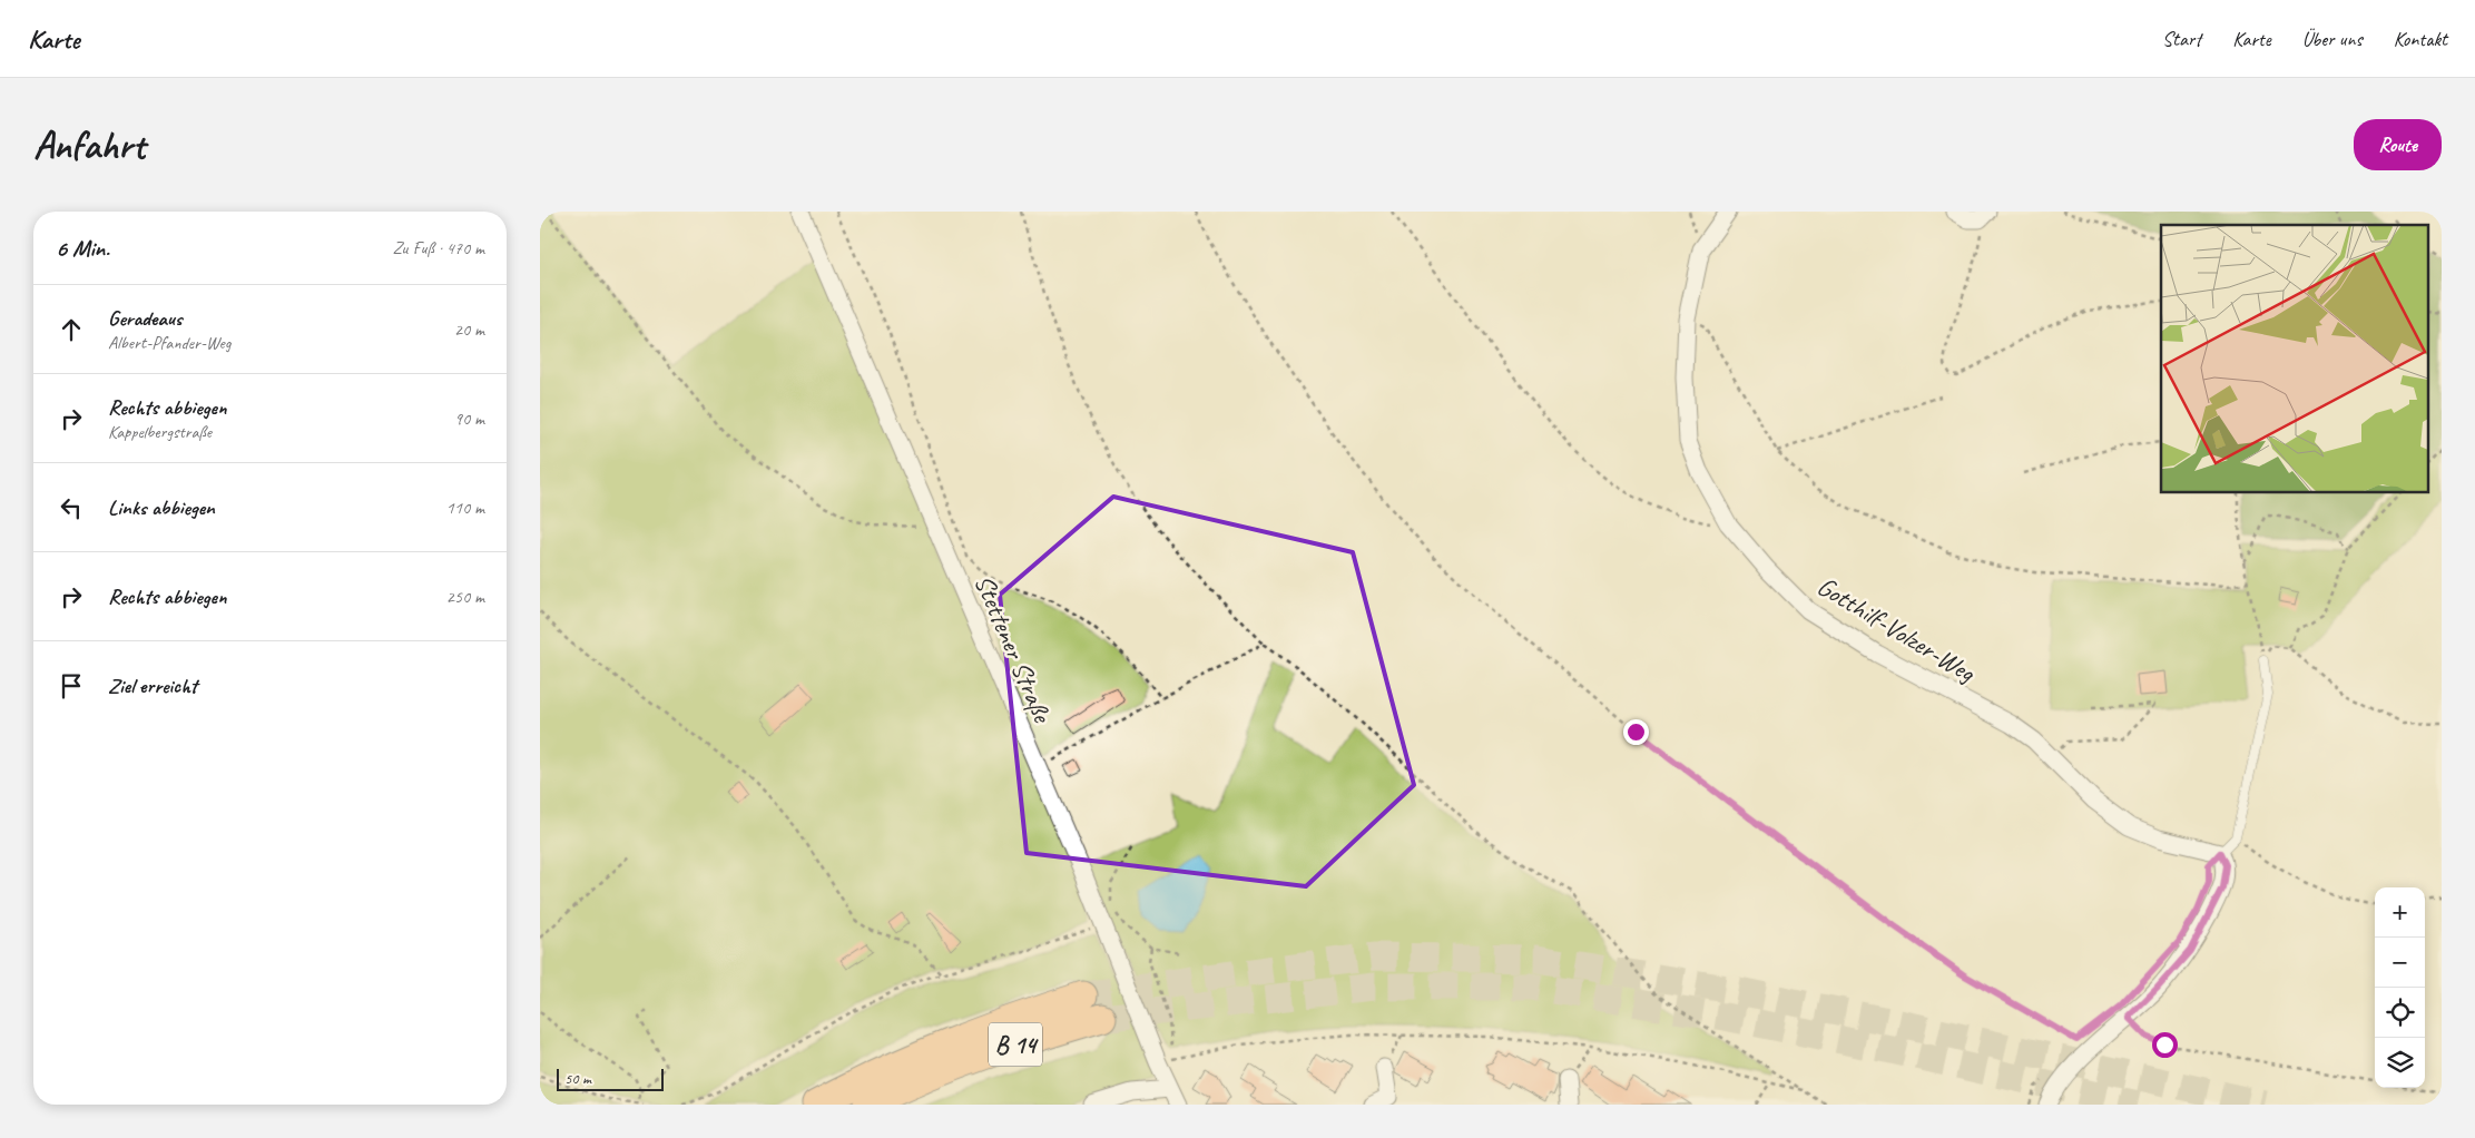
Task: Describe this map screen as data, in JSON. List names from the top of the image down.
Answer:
{
  "streets": {
    "highway": ["B 14"],
    "street": ["Gotthilf-Volzer-Weg", "Stettener Straße"]
  },
  "scale_bar": "50 m",
  "page": {
    "header": "Karte",
    "nav": [
      "Start",
      "Karte",
      "Über uns",
      "Kontakt"
    ],
    "buttons": "Route",
    "title": "Anfahrt",
    "heading": ["6 Min.", "Zu Fuß · 470 m"],
    "list": [
      ["Geradeaus", "Albert-Pfander-Weg", "20 m"],
      ["Rechts abbiegen", "Kappelbergstraße", "90 m"],
      ["Links abbiegen", "110 m"],
      ["Rechts abbiegen", "250 m"],
      "Ziel erreicht"
    ],
    "map_buttons": ["+", "−"],
    "scale": "50 m"
  }
}
